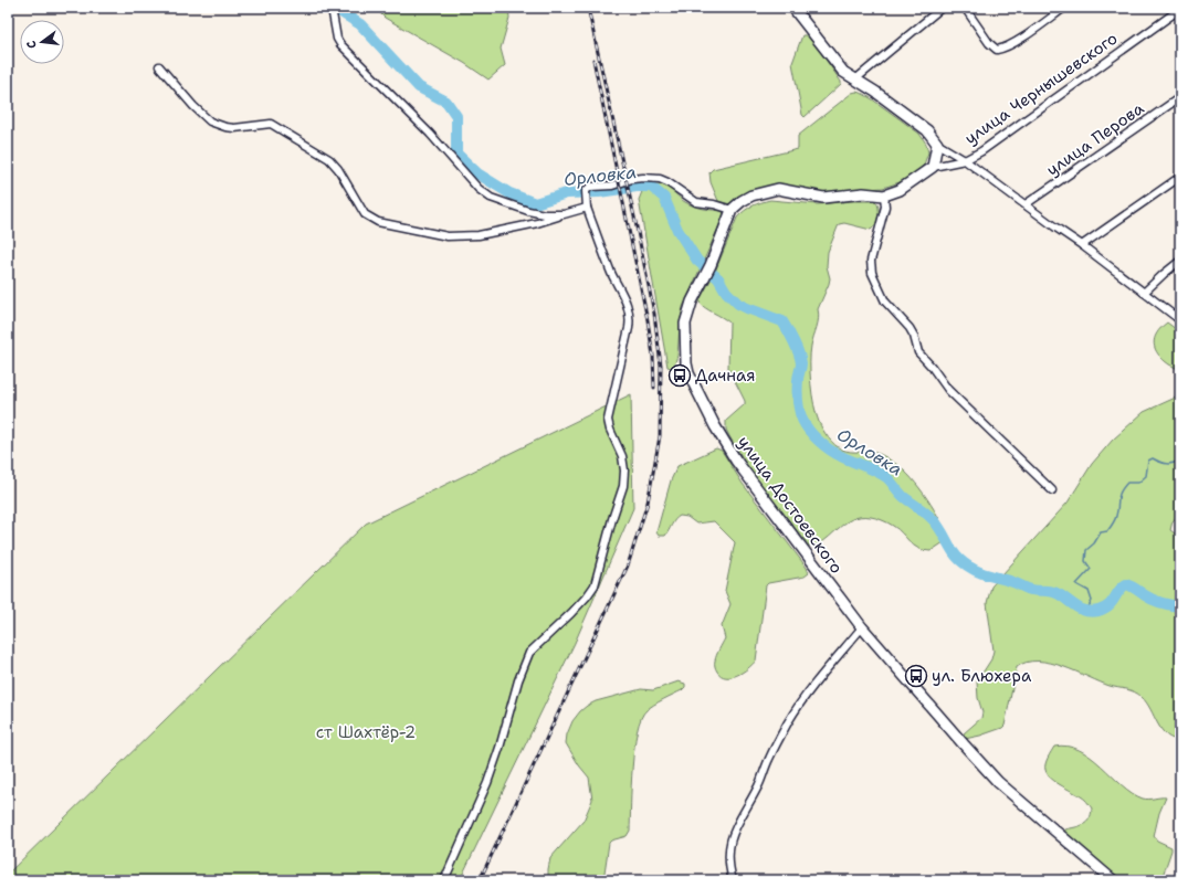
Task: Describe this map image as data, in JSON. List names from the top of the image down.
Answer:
{
  "streets": {
    "main road": ["улица Чернышевского", "улица Достоевского"],
    "street": ["улица Перова"]
  },
  "water": ["Орловка"],
  "parks": ["ст Шахтёр-2"],
  "places": {
    "bus stop": ["Дачная", "ул. Блюхера"]
  },
  "north": "left"
}
